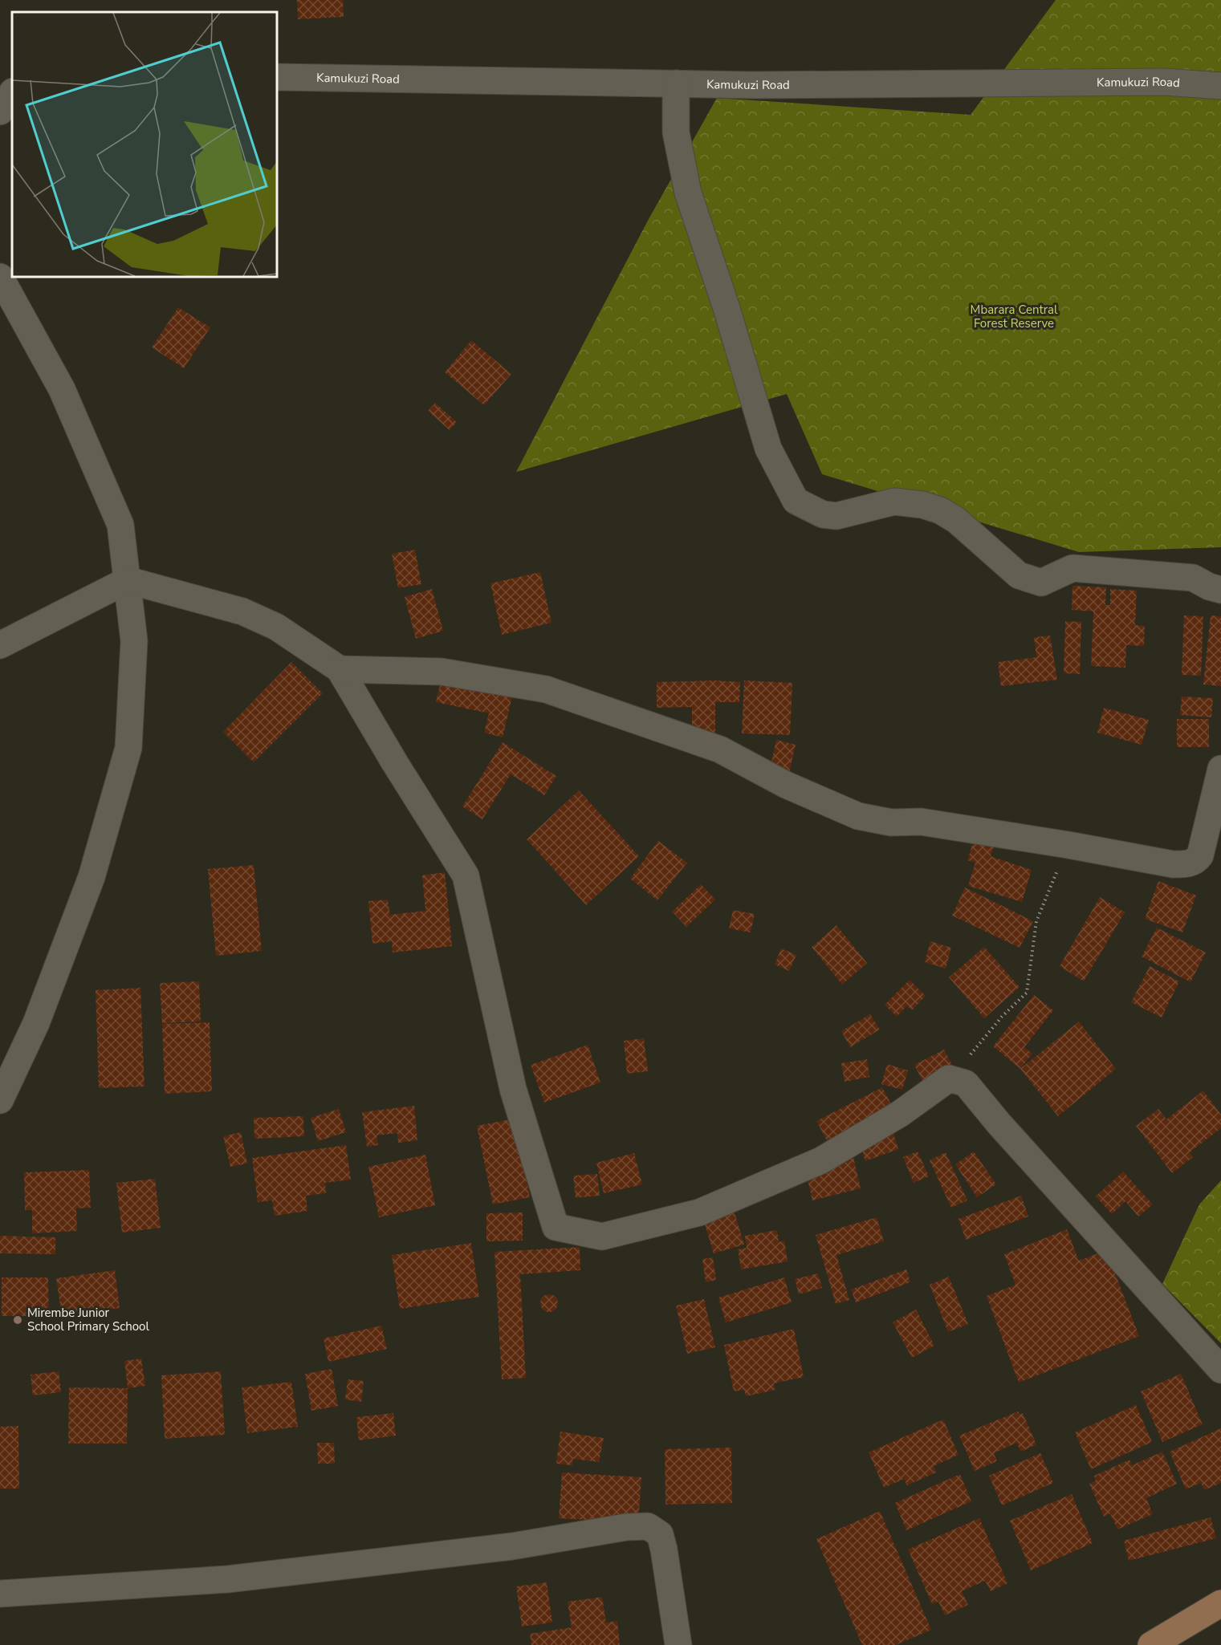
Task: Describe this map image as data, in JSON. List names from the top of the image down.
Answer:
{
  "streets": {
    "street": ["Kamukuzi Road"]
  },
  "parks": ["Mbarara Central Forest Reserve"],
  "places": ["Mirembe Junior School Primary School"]
}
